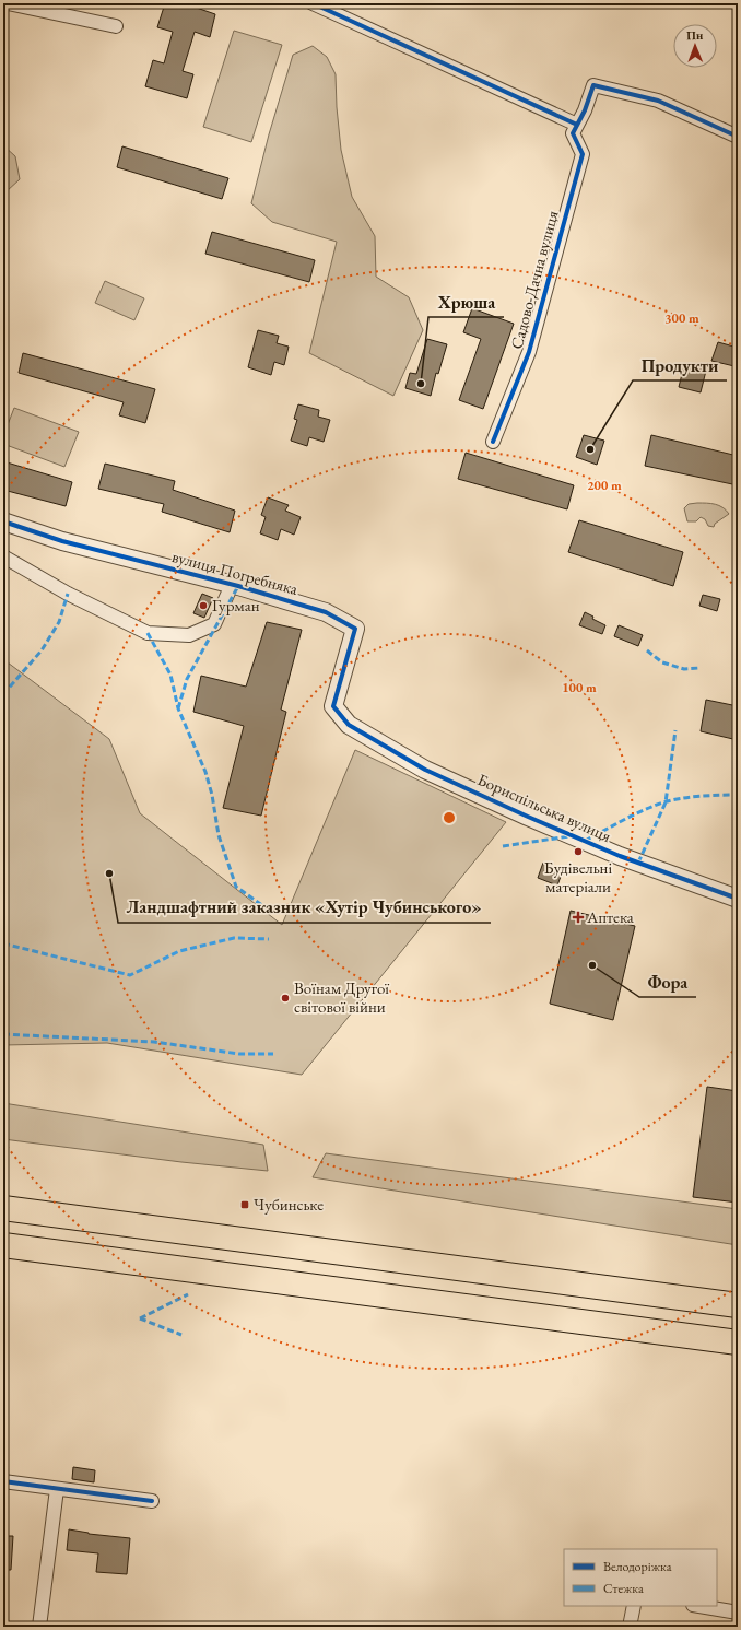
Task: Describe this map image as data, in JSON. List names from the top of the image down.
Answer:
{
  "streets": {
    "street": ["Садово-Дачна вулиця", "вулиця Погребняка", "Бориспільська вулиця"]
  },
  "crossings": [
    ["вулиця Погребняка", "Бориспільська вулиця"]
  ],
  "places": {
    "other": [
      "Хрюша",
      "Продукти",
      "Гурман",
      "Будівельні матеріали",
      "Ландшафтний заказник «Хутір Чубинського»",
      "Фора",
      "Воїнам Другої світової війни"
    ],
    "health": ["Аптека"],
    "transit": ["Чубинське"]
  },
  "legend": ["Велодоріжка", "Стежка"],
  "north": "top",
  "rings": ["300 m", "200 m", "100 m"]
}
